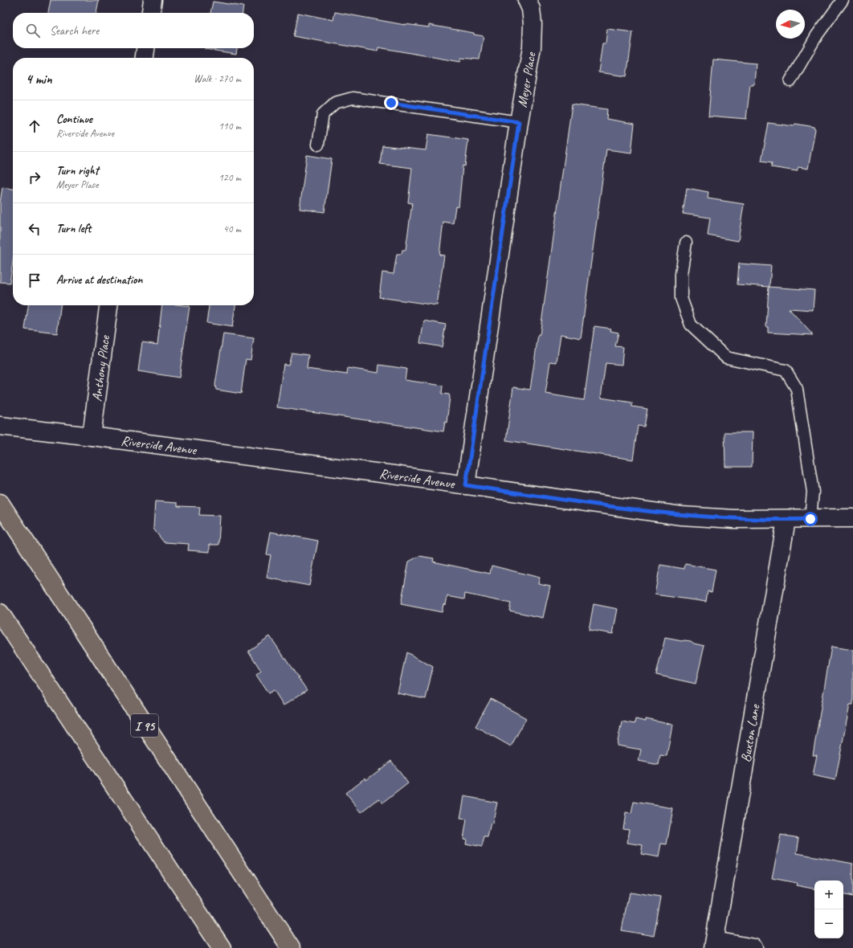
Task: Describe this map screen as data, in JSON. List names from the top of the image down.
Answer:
{
  "streets": {
    "highway": ["I 95"],
    "street": [
      "Meyer Place",
      "Anthony Place",
      "Riverside Avenue",
      "Buxton Lane"
    ]
  },
  "crossings": [
    ["Meyer Place", "Riverside Avenue"],
    ["Anthony Place", "Riverside Avenue"],
    ["Riverside Avenue", "Buxton Lane"]
  ],
  "north": "left",
  "page": {
    "search": "Search here",
    "heading": ["4 min", "Walk · 270 m"],
    "list": [
      ["Continue", "Riverside Avenue", "110 m"],
      ["Turn right", "Meyer Place", "120 m"],
      ["Turn left", "40 m"],
      "Arrive at destination"
    ],
    "map_buttons": ["+", "−"]
  }
}
